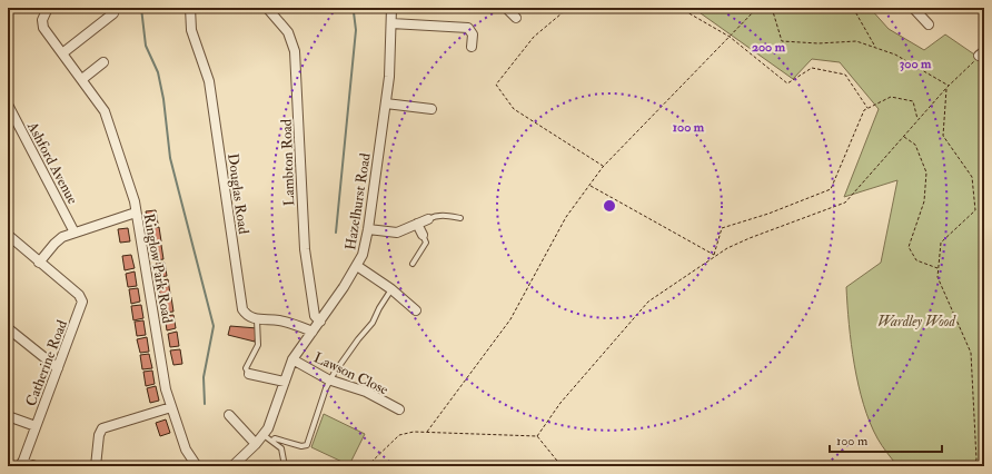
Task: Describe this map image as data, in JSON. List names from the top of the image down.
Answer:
{
  "streets": {
    "street": [
      "Ashford Avenue",
      "Lambton Road",
      "Douglas Road",
      "Hazelhurst Road",
      "Ringlow Park Road",
      "Catherine Road",
      "Lawson Close"
    ]
  },
  "crossings": [
    ["Lambton Road", "Hazelhurst Road"],
    ["Hazelhurst Road", "Lawson Close"]
  ],
  "parks": ["Wardley Wood"],
  "scale_bar": "100 m",
  "rings": ["200 m", "300 m", "100 m"]
}
